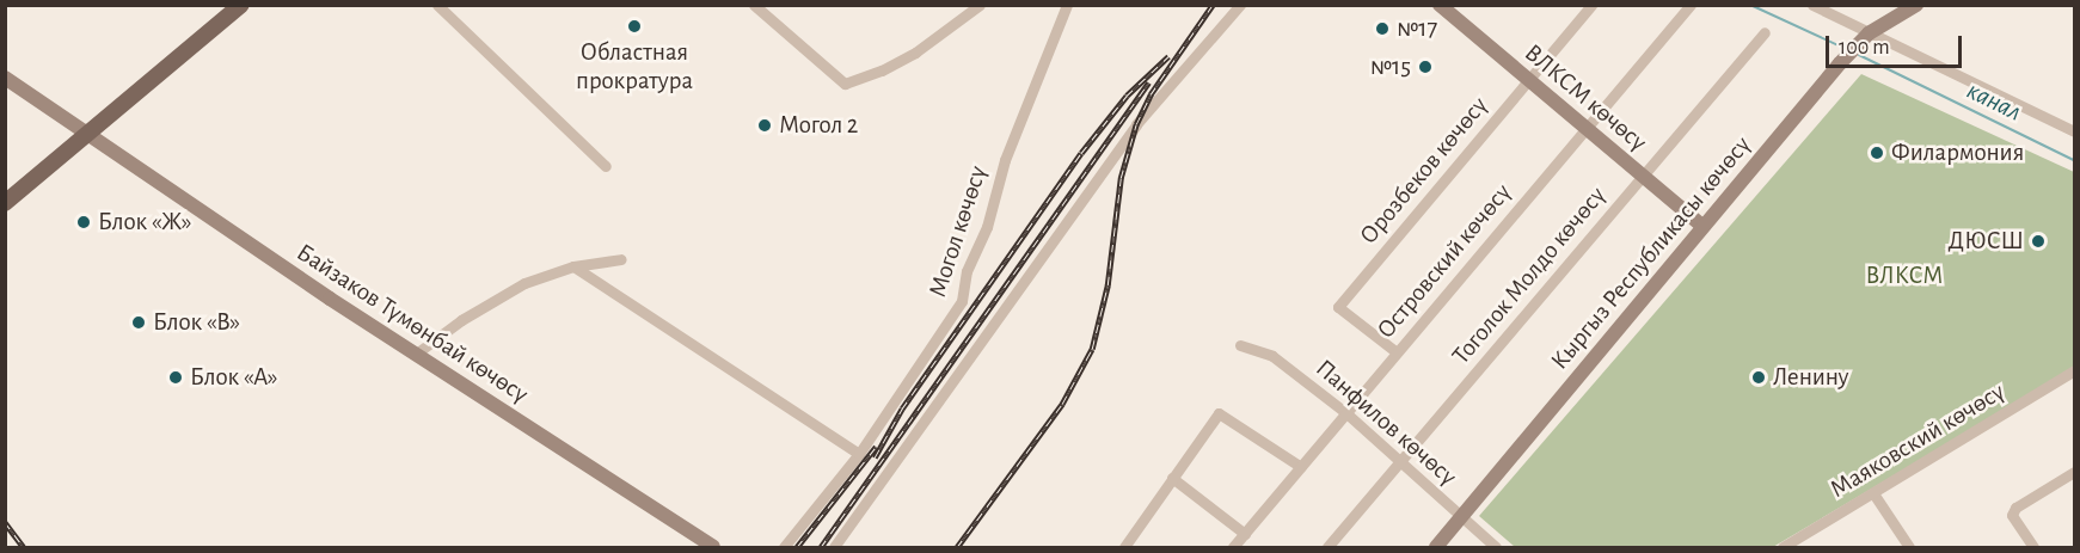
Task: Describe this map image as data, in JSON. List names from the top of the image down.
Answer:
{
  "streets": {
    "main road": ["ВЛКСМ көчөсү", "Кыргыз Республикасы көчөсү", "Байзаков Түмөнбай көчөсү"],
    "street": [
      "Орозбеков көчөсү",
      "Могол көчөсү",
      "Островский көчөсү",
      "Тоголок Молдо көчөсү",
      "Панфилов көчөсү",
      "Маяковский көчөсү"
    ]
  },
  "crossings": [
    ["ВЛКСМ көчөсү", "Орозбеков көчөсү"],
    ["ВЛКСМ көчөсү", "Кыргыз Республикасы көчөсү"],
    ["ВЛКСМ көчөсү", "Островский көчөсү"],
    ["ВЛКСМ көчөсү", "Тоголок Молдо көчөсү"],
    ["Орозбеков көчөсү", "Островский көчөсү"],
    ["Кыргыз Республикасы көчөсү", "Панфилов көчөсү"],
    ["Островский көчөсү", "Панфилов көчөсү"],
    ["Тоголок Молдо көчөсү", "Панфилов көчөсү"]
  ],
  "water": ["канал"],
  "parks": ["ВЛКСМ"],
  "places": [
    "Областная прократура",
    "№17",
    "№15",
    "Могол 2",
    "Филармония",
    "Блок «Ж»",
    "ДЮСШ",
    "Блок «В»",
    "Блок «А»",
    "Ленину"
  ],
  "scale_bar": "100 m"
}
